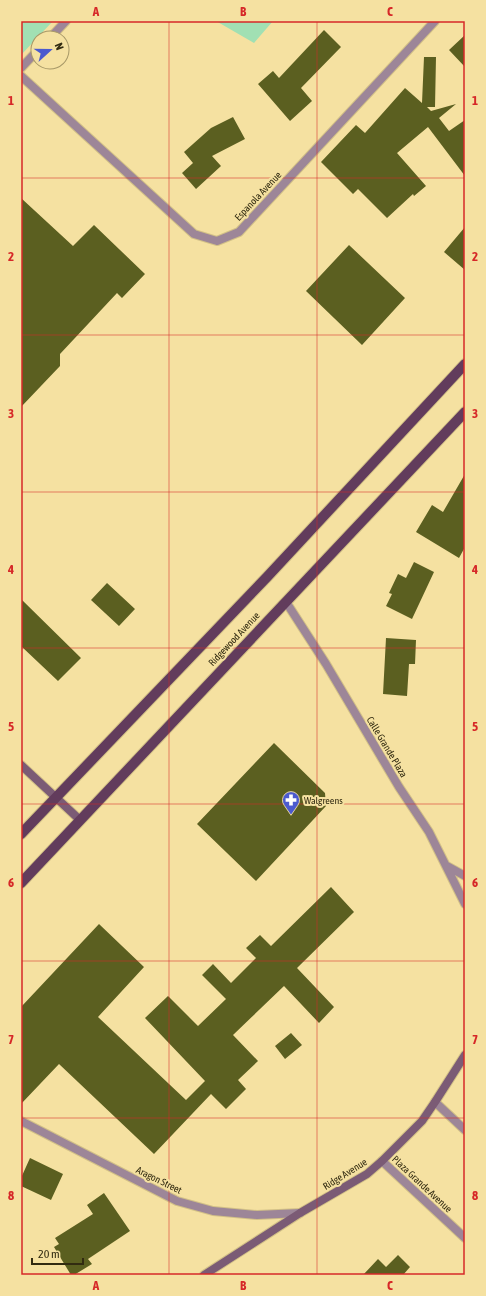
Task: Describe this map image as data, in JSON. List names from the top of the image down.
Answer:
{
  "streets": {
    "main road": ["Ridgewood Avenue"],
    "street": [
      "Espanola Avenue",
      "Calle Grande Plaza",
      "Ridge Avenue",
      "Aragon Street",
      "Plaza Grande Avenue"
    ]
  },
  "crossings": [
    ["Ridgewood Avenue", "Calle Grande Plaza"],
    ["Ridge Avenue", "Aragon Street"],
    ["Ridge Avenue", "Plaza Grande Avenue"]
  ],
  "places": {
    "pharmacy": ["Walgreens"]
  },
  "scale_bar": "20 m",
  "north": "right",
  "grid": {
    "columns": ["A", "B", "C"],
    "rows": [
      "1",
      "2",
      "3",
      "4",
      "5",
      "6",
      "7",
      "8"
    ]
  }
}
